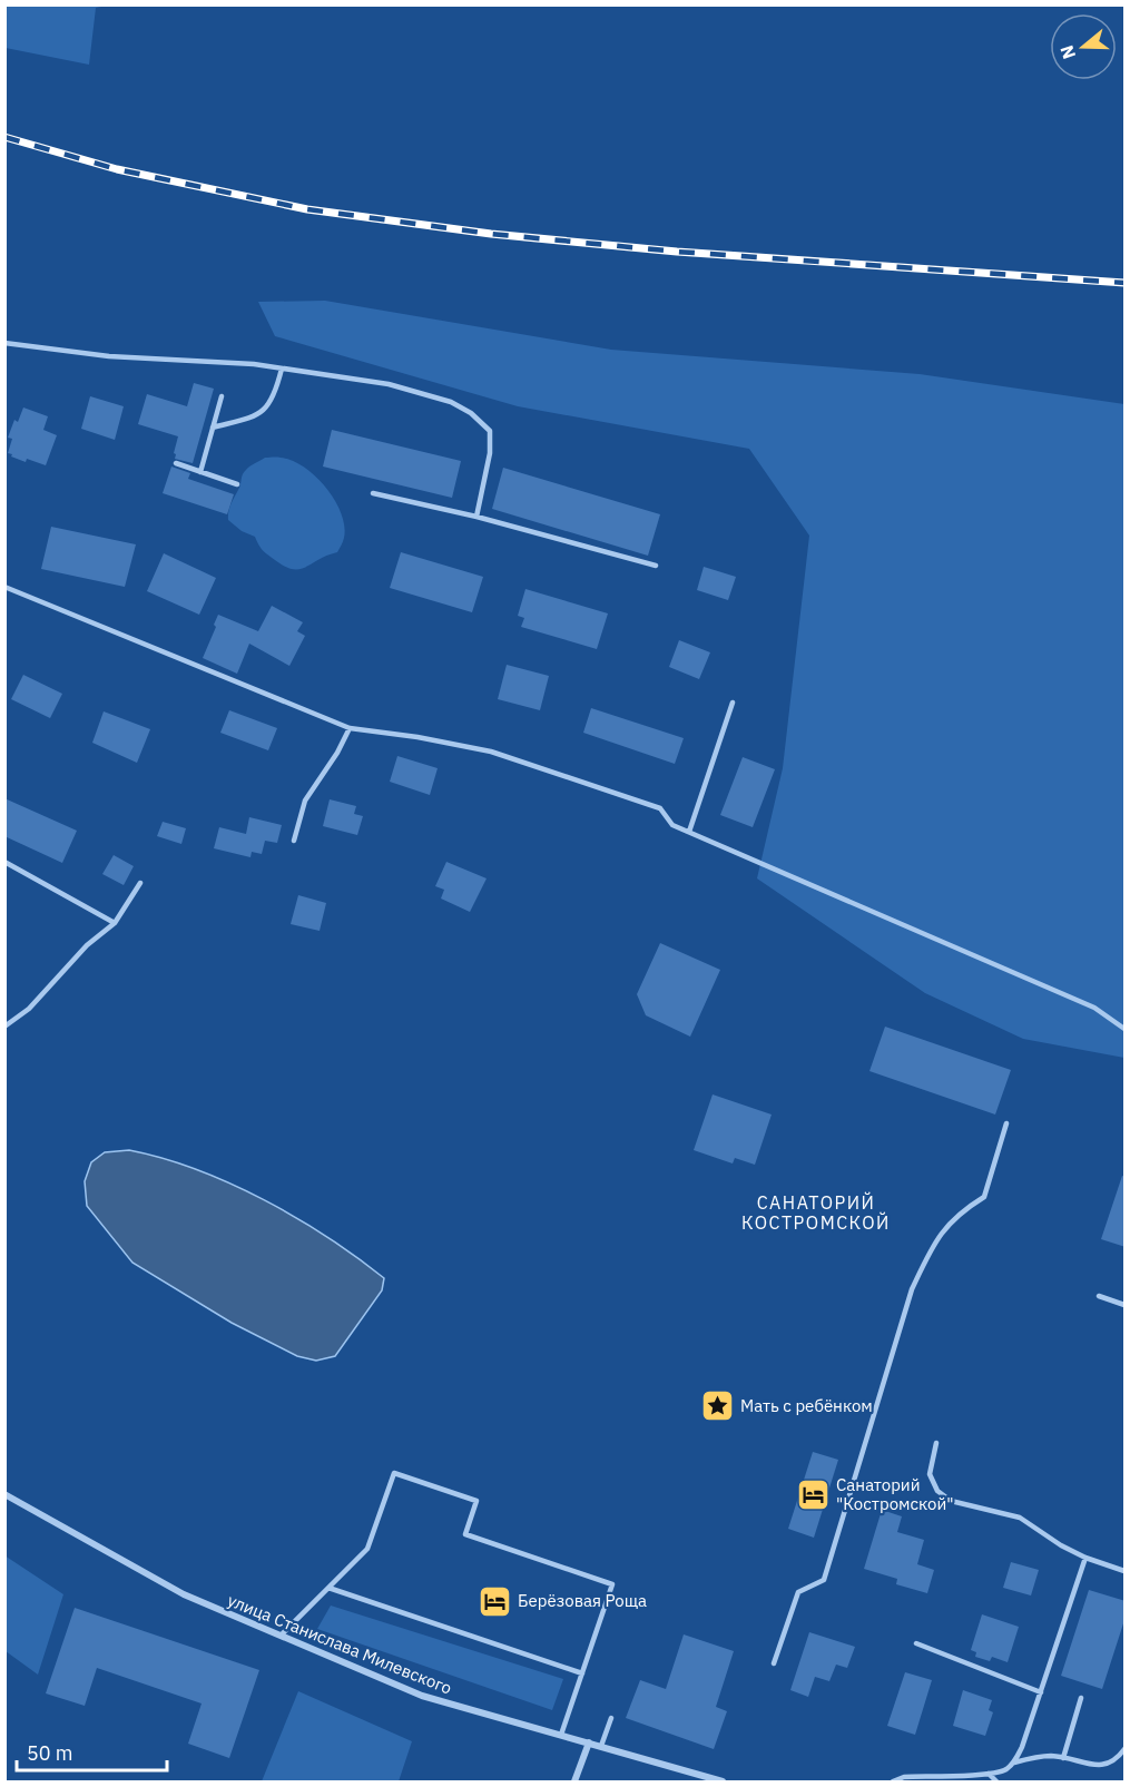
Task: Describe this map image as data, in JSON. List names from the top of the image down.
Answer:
{
  "streets": {
    "street": ["улица Станислава Милевского"]
  },
  "districts": ["САНАТОРИЙ КОСТРОМСКОЙ"],
  "places": {
    "place": ["Мать с ребёнком"],
    "hotel": ["Санаторий \"Костромской\"", "Берёзовая Роща"]
  },
  "scale_bar": "50 m",
  "north": "left"
}
